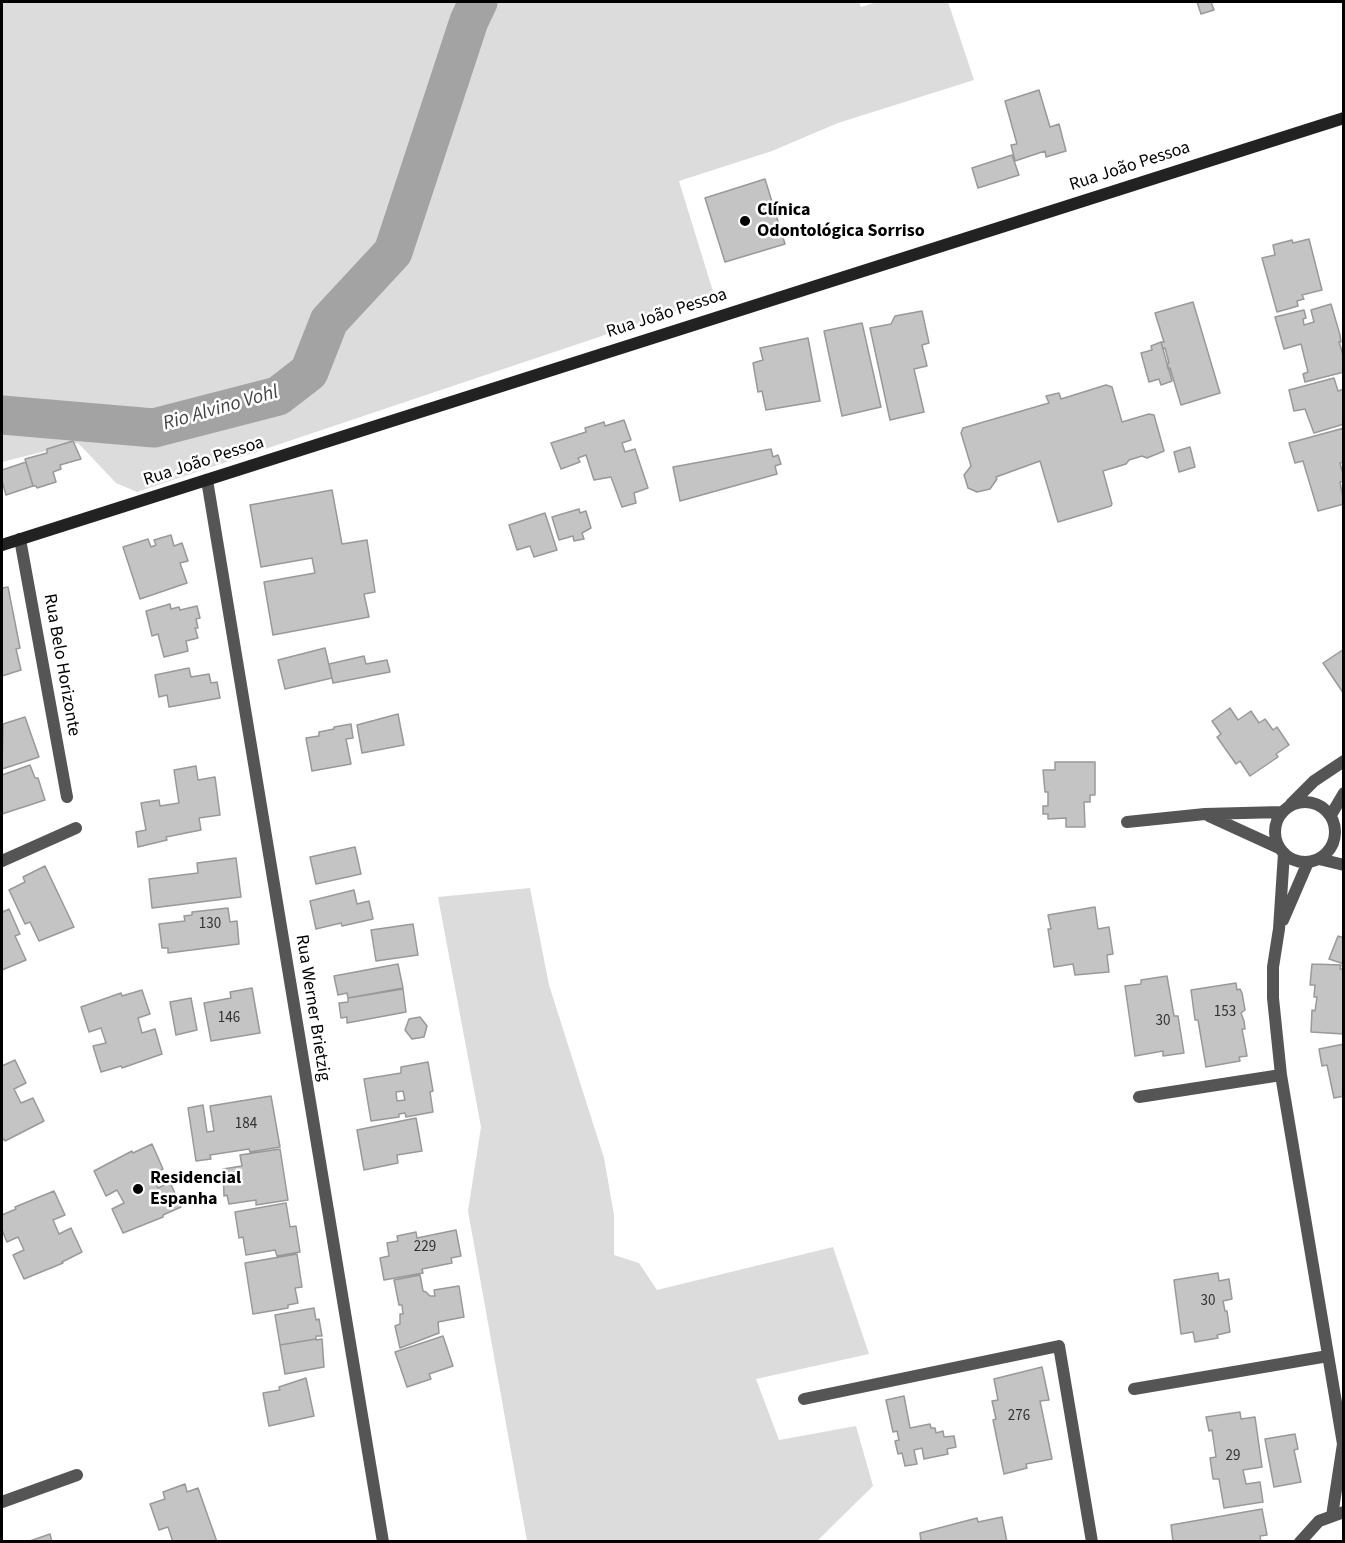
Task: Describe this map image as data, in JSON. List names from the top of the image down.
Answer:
{
  "streets": {
    "street": ["Rua João Pessoa", "Rua Belo Horizonte", "Rua Werner Brietzig"]
  },
  "crossings": [
    ["Rua João Pessoa", "Rua Belo Horizonte"],
    ["Rua João Pessoa", "Rua Werner Brietzig"]
  ],
  "water": ["Rio Alvino Vohl"],
  "places": ["Clínica Odontológica Sorriso", "Residencial Espanha"],
  "house_numbers": [
    "130",
    "153",
    "146",
    "30",
    "184",
    "229",
    "30",
    "276",
    "29"
  ]
}
